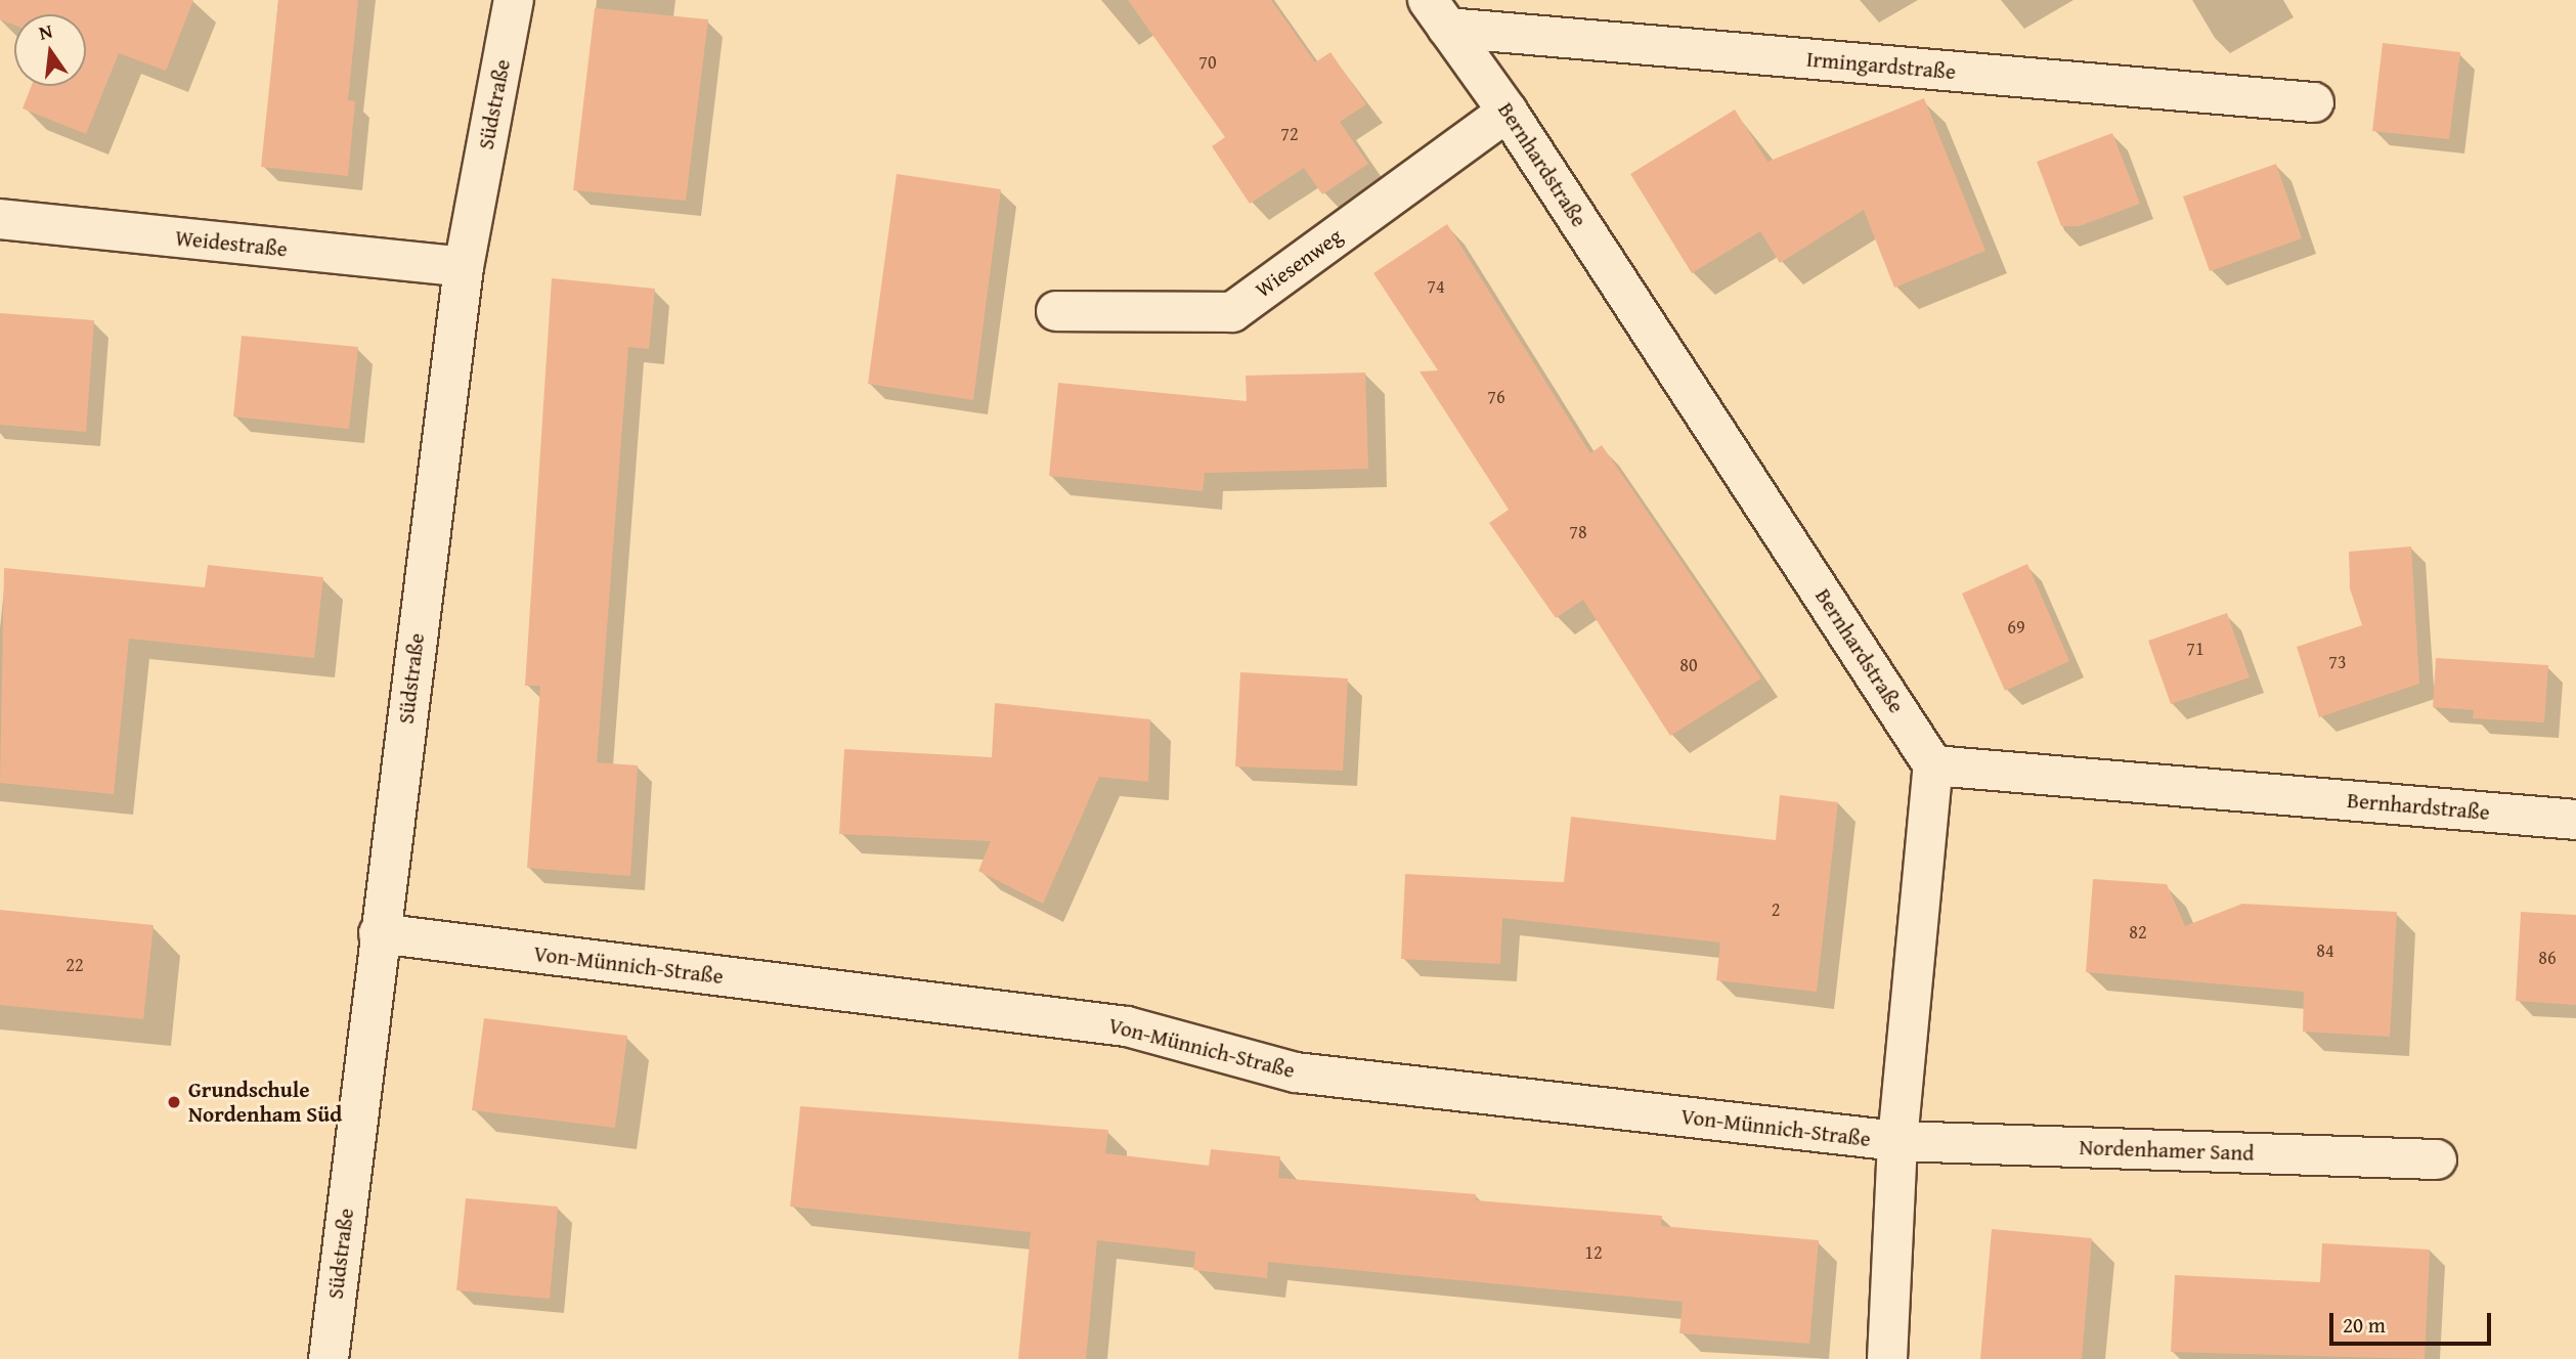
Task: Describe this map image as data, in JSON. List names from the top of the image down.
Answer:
{
  "streets": {
    "street": [
      "Irmingardstraße",
      "Südstraße",
      "Bernhardstraße",
      "Weidestraße",
      "Wiesenweg",
      "Von-Münnich-Straße",
      "Nordenhamer Sand"
    ]
  },
  "crossings": [
    ["Irmingardstraße", "Bernhardstraße"],
    ["Südstraße", "Weidestraße"],
    ["Südstraße", "Von-Münnich-Straße"],
    ["Bernhardstraße", "Wiesenweg"],
    ["Von-Münnich-Straße", "Nordenhamer Sand"]
  ],
  "places": ["Grundschule Nordenham Süd"],
  "house_numbers": [
    "70",
    "72",
    "74",
    "76",
    "78",
    "69",
    "71",
    "73",
    "80",
    "2",
    "82",
    "84",
    "86",
    "22",
    "12"
  ],
  "scale_bar": "20 m",
  "north": "top"
}
